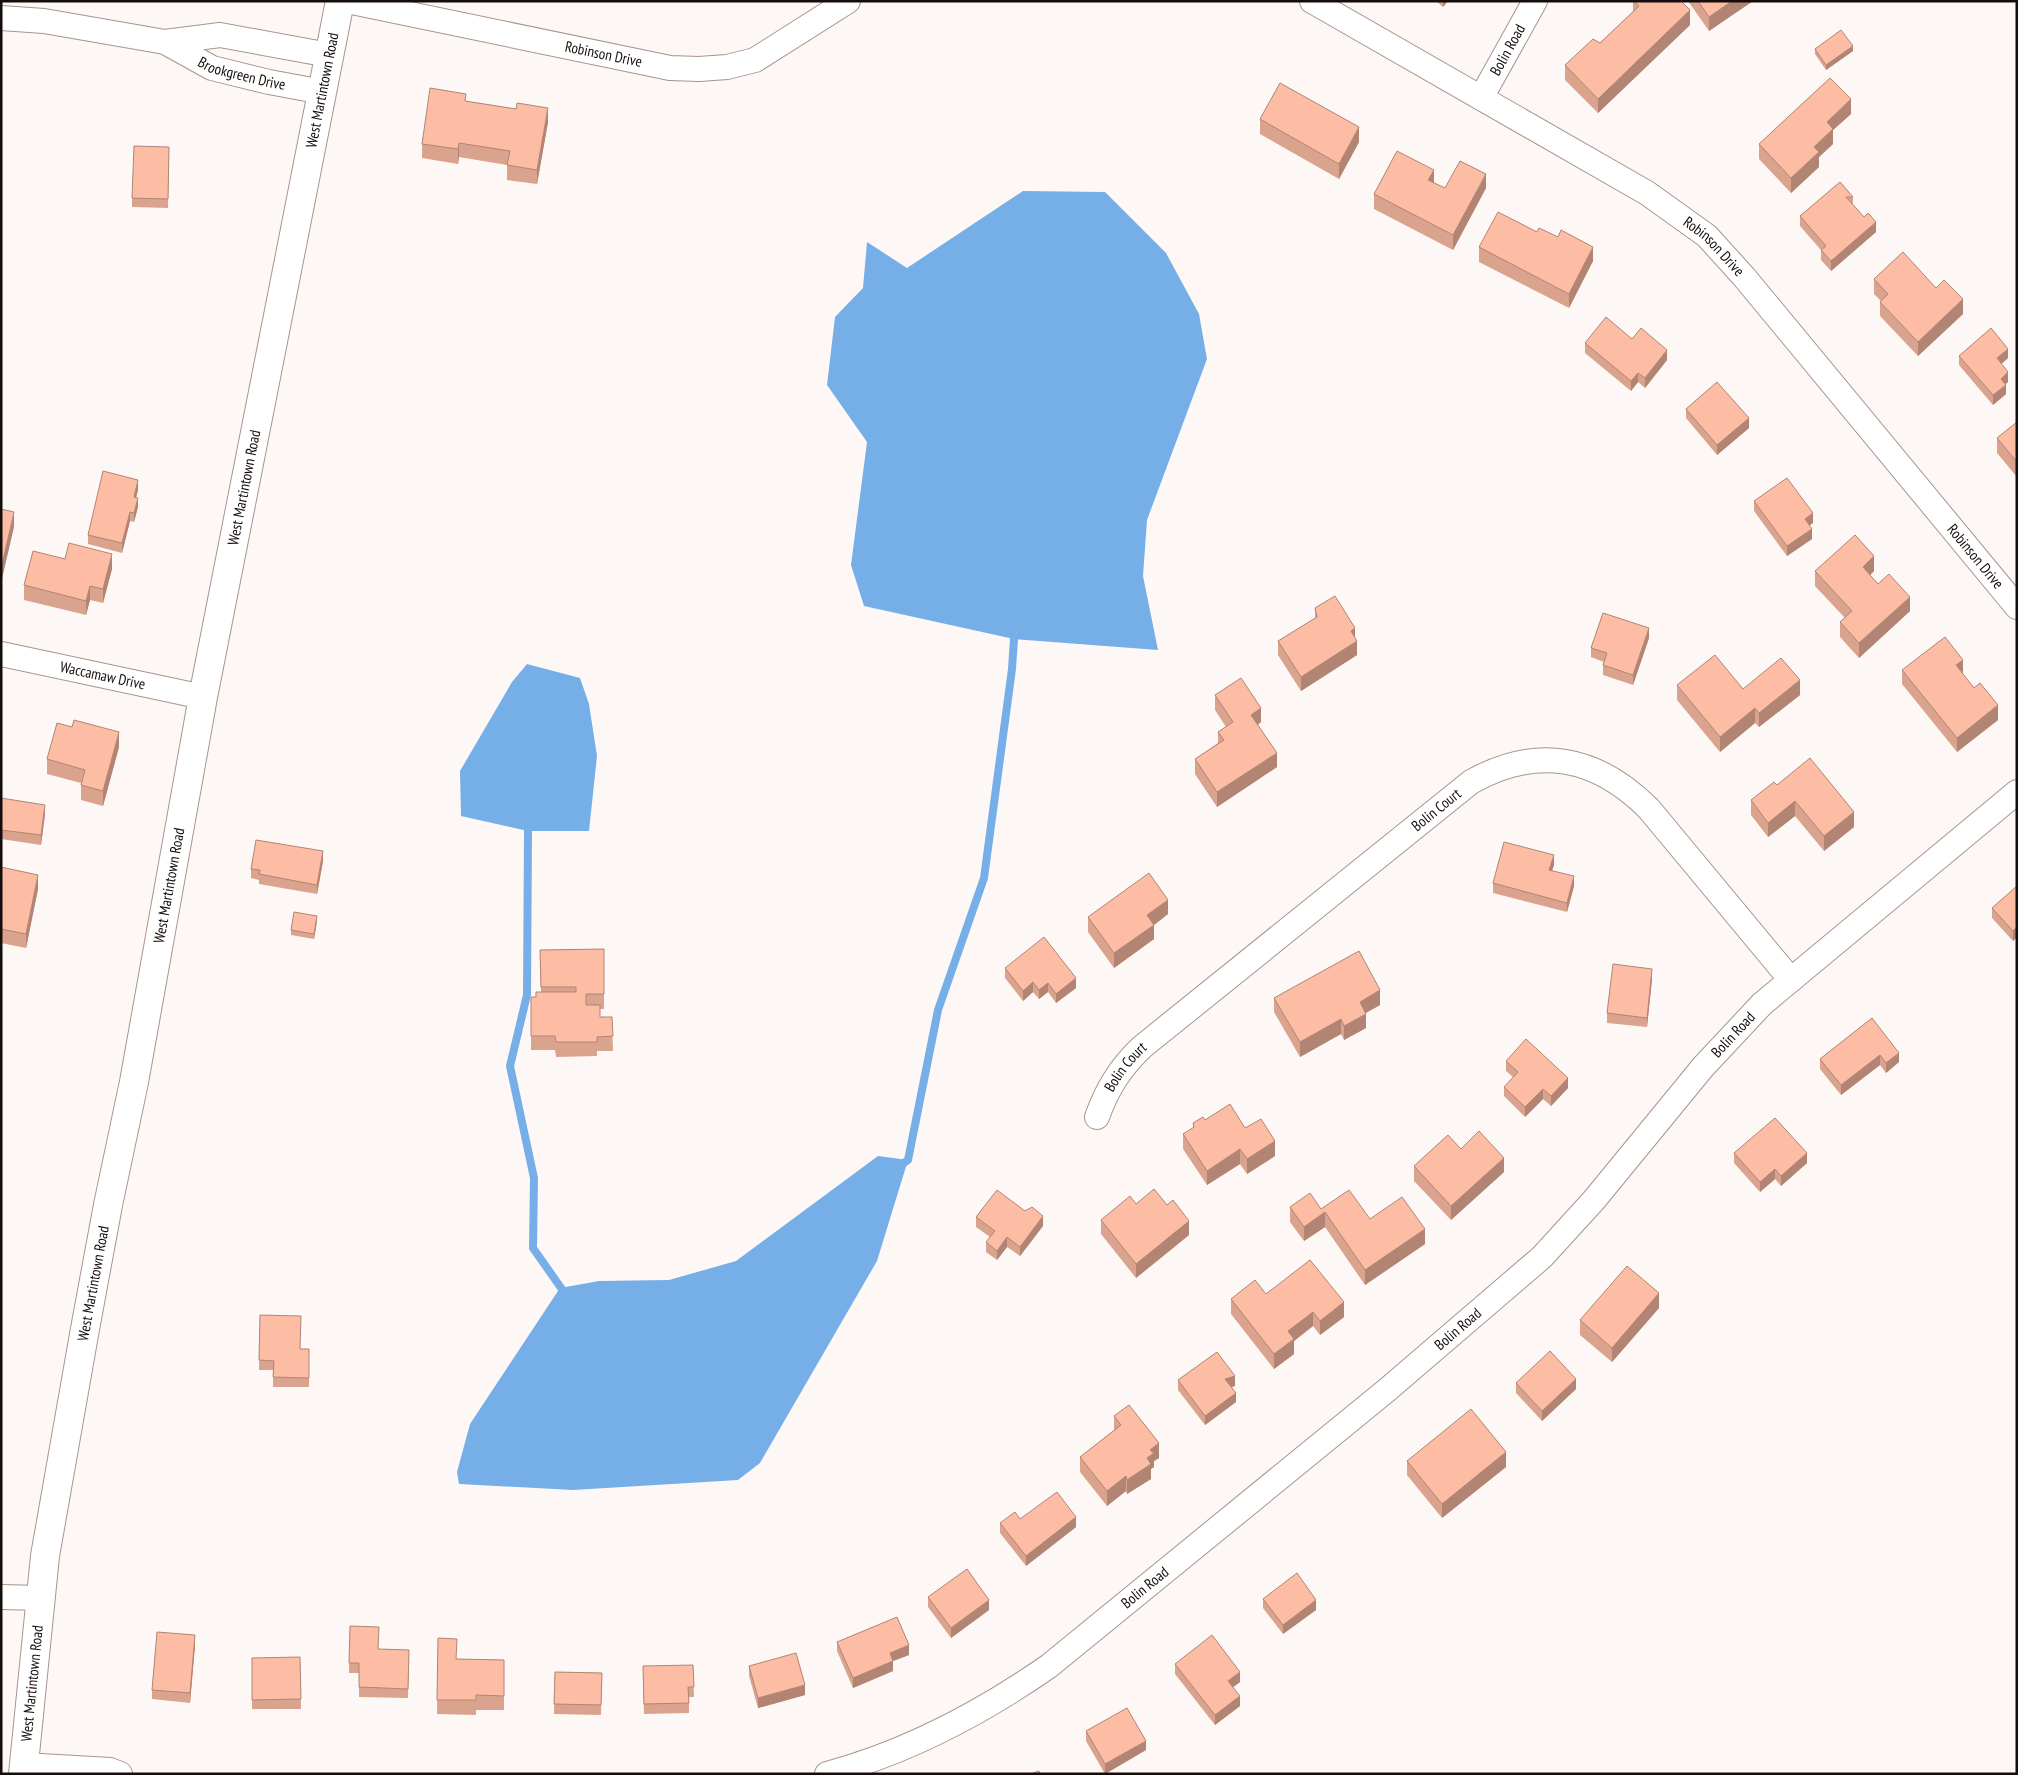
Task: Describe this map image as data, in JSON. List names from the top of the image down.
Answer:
{
  "streets": {
    "main road": ["West Martintown Road"],
    "street": [
      "Bolin Road",
      "Robinson Drive",
      "Brookgreen Drive",
      "Waccamaw Drive",
      "Bolin Court"
    ]
  },
  "crossings": [
    ["Bolin Road", "Robinson Drive"],
    ["Bolin Road", "Bolin Court"],
    ["Brookgreen Drive", "West Martintown Road"],
    ["West Martintown Road", "Waccamaw Drive"]
  ]
}
